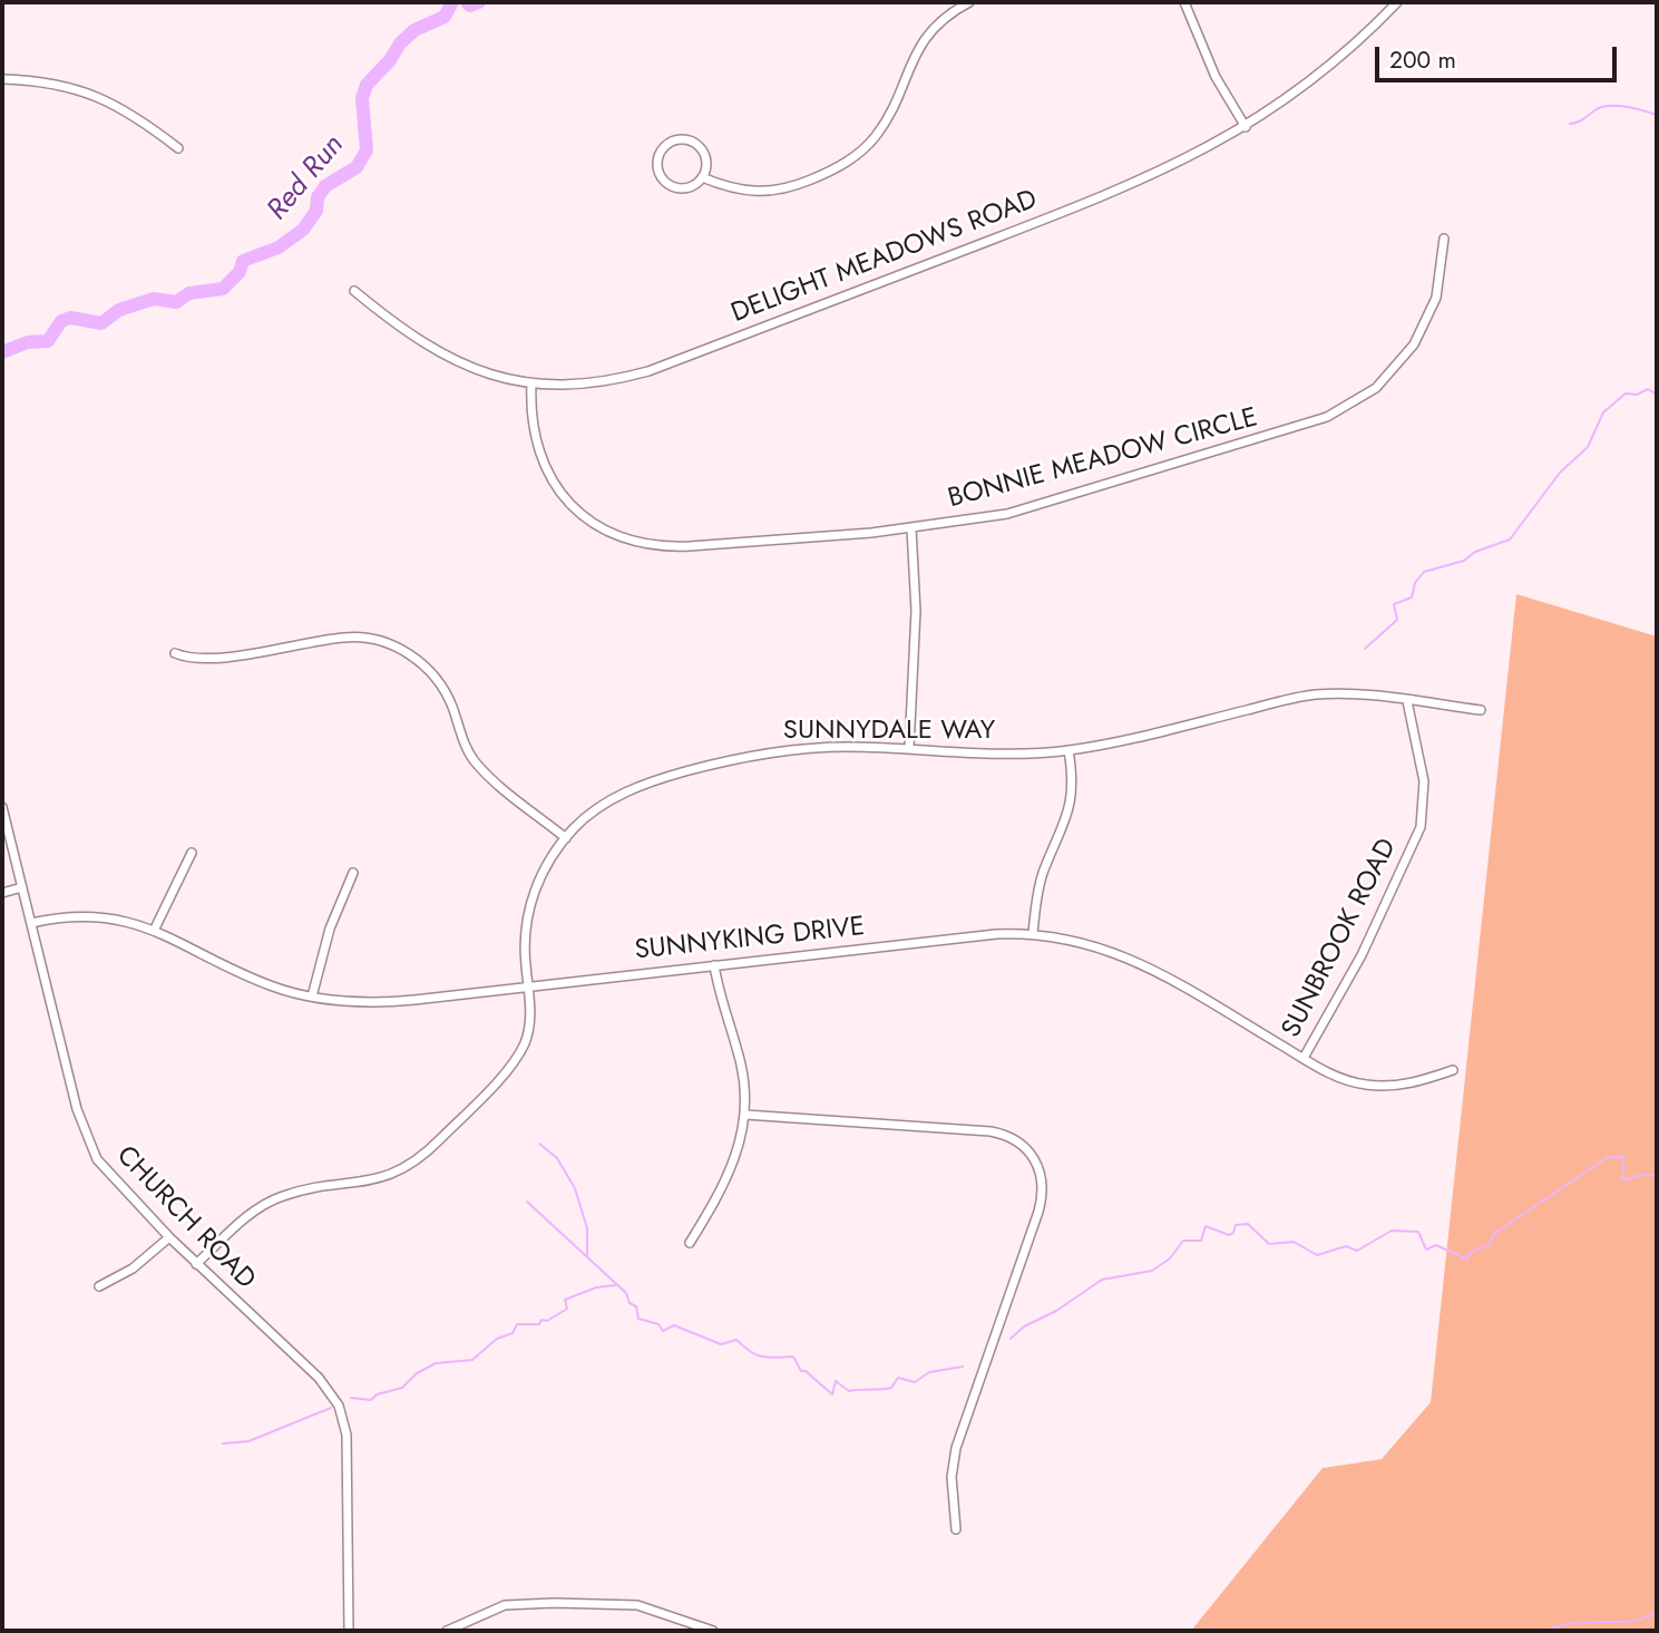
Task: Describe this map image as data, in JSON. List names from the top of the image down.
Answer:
{
  "streets": {
    "street": [
      "DELIGHT MEADOWS ROAD",
      "BONNIE MEADOW CIRCLE",
      "SUNNYDALE WAY",
      "SUNBROOK ROAD",
      "SUNNYKING DRIVE",
      "CHURCH ROAD"
    ]
  },
  "crossings": [
    ["DELIGHT MEADOWS ROAD", "BONNIE MEADOW CIRCLE"],
    ["SUNNYDALE WAY", "SUNBROOK ROAD"],
    ["SUNNYDALE WAY", "SUNNYKING DRIVE"],
    ["SUNNYDALE WAY", "CHURCH ROAD"],
    ["SUNBROOK ROAD", "SUNNYKING DRIVE"],
    ["SUNNYKING DRIVE", "CHURCH ROAD"]
  ],
  "water": ["Red Run"],
  "scale_bar": "200 m"
}
